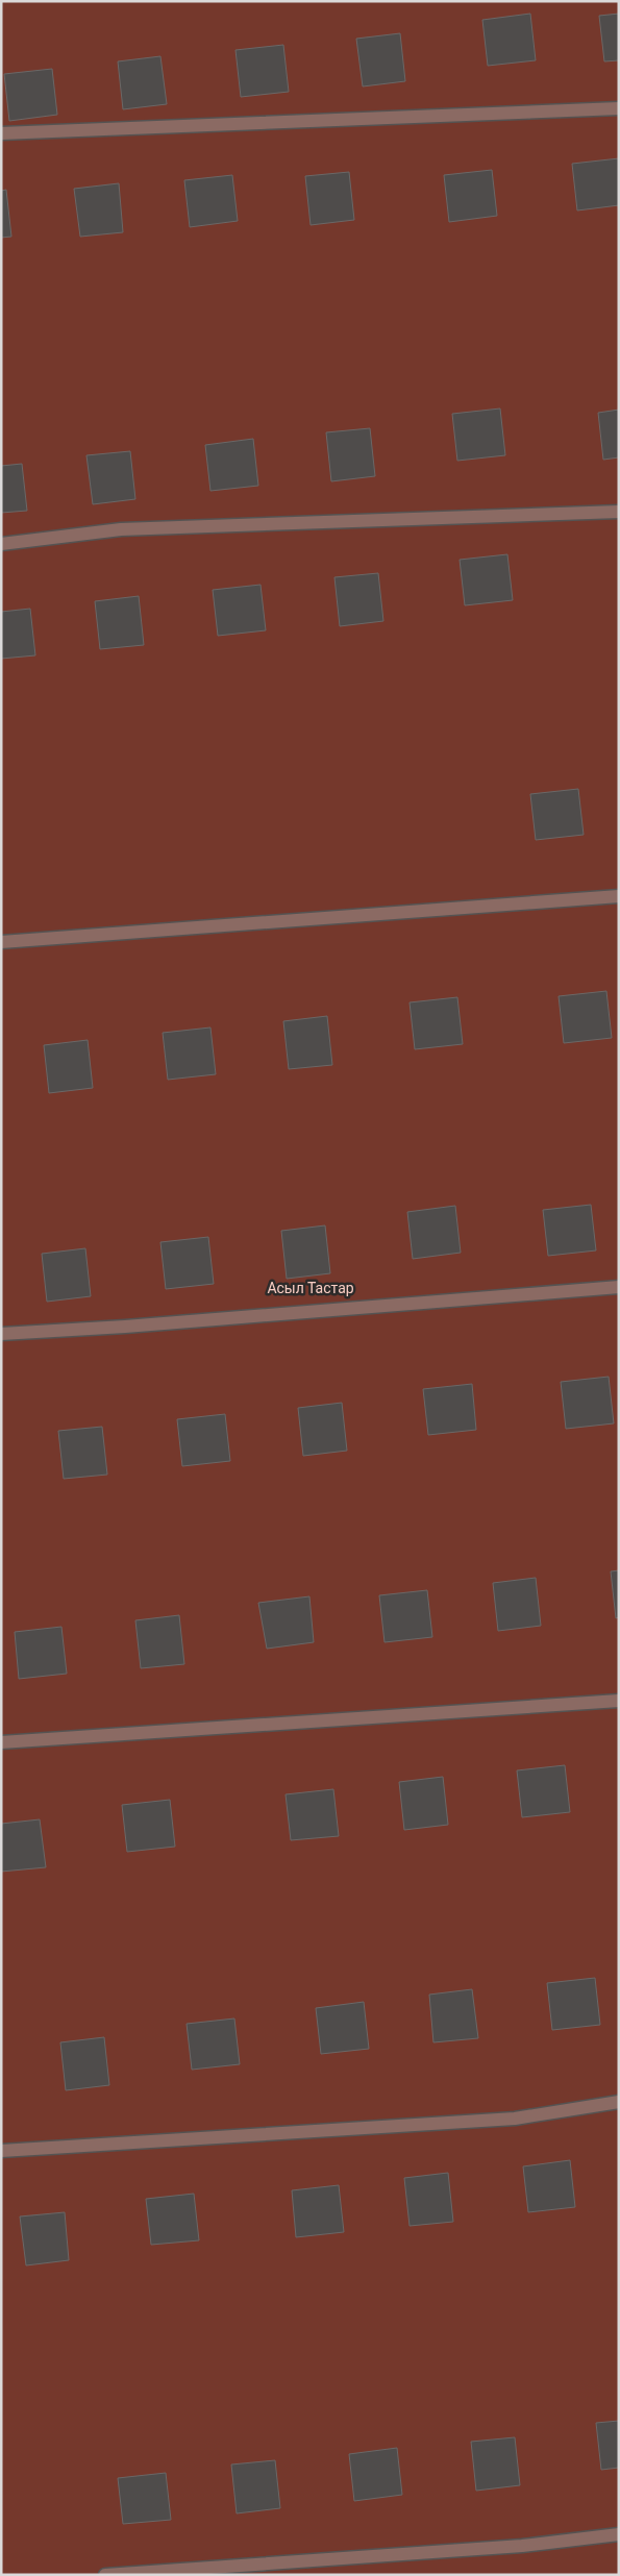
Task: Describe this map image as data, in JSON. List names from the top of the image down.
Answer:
{
  "parks": ["Асыл Тастар"]
}
